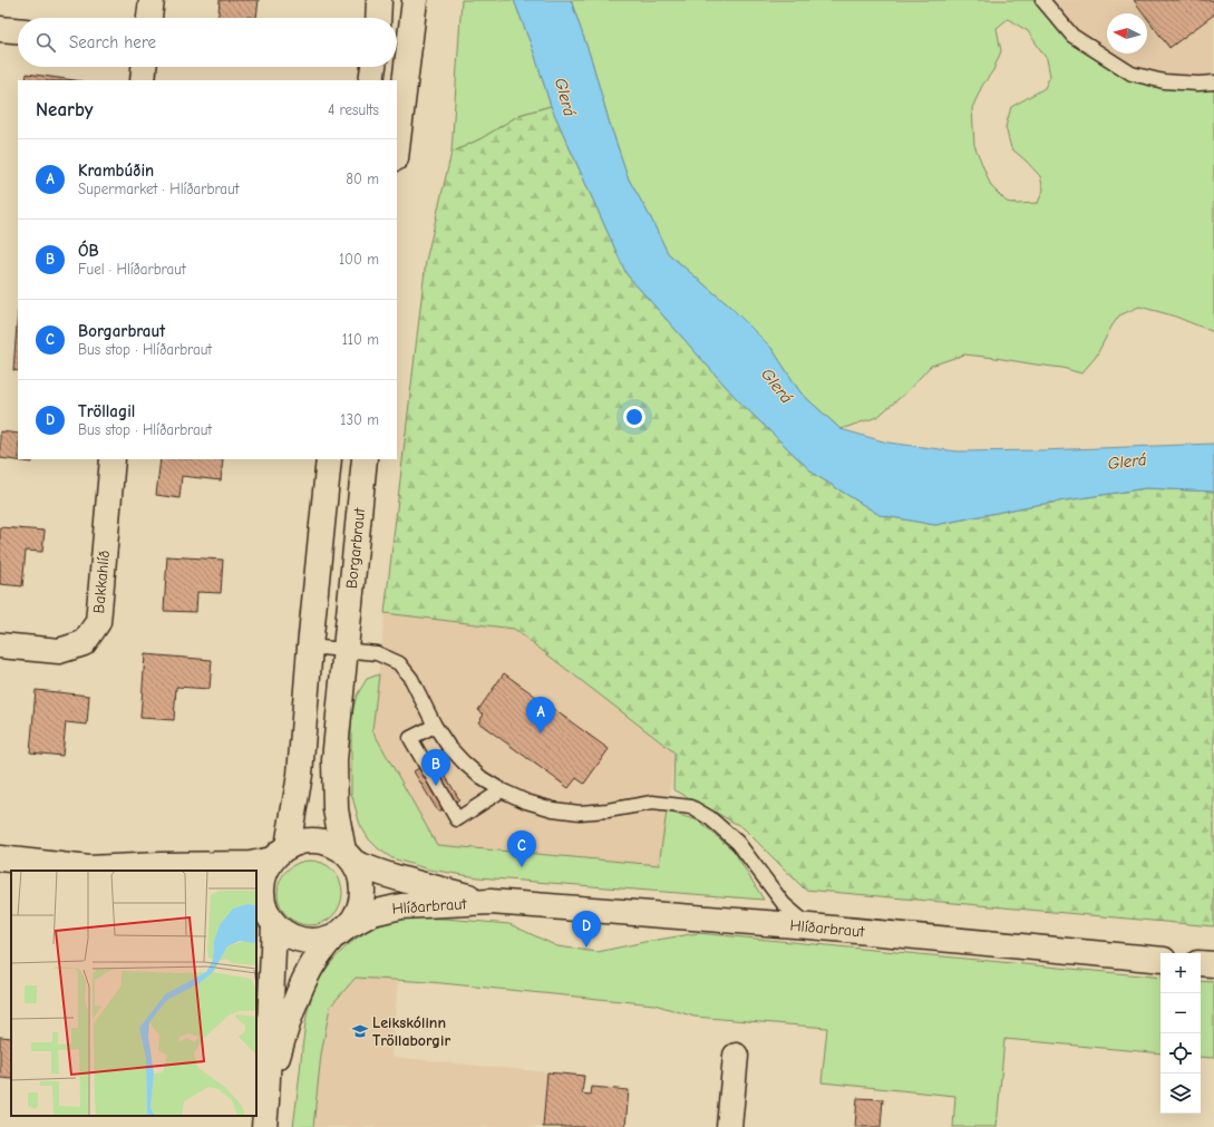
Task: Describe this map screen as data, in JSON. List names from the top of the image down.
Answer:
{
  "streets": {
    "street": ["Borgarbraut", "Bakkahlíð", "Hlíðarbraut"]
  },
  "crossings": [
    ["Borgarbraut", "Hlíðarbraut"]
  ],
  "water": ["Glerá"],
  "places": {
    "school or university": ["Leikskólinn Tröllaborgir"]
  },
  "north": "left",
  "page": {
    "search": "Search here",
    "heading": ["Nearby", "4 results"],
    "list": [
      {
        "mark": "A",
        "name": "Krambúðin",
        "note": "Supermarket · Hlíðarbraut",
        "value": "80 m"
      },
      {
        "mark": "B",
        "name": "ÓB",
        "note": "Fuel · Hlíðarbraut",
        "value": "100 m"
      },
      {
        "mark": "C",
        "name": "Borgarbraut",
        "note": "Bus stop · Hlíðarbraut",
        "value": "110 m"
      },
      {
        "mark": "D",
        "name": "Tröllagil",
        "note": "Bus stop · Hlíðarbraut",
        "value": "130 m"
      }
    ],
    "pins": [
      "A",
      "B",
      "C",
      "D"
    ],
    "map_buttons": ["+", "−"]
  }
}
